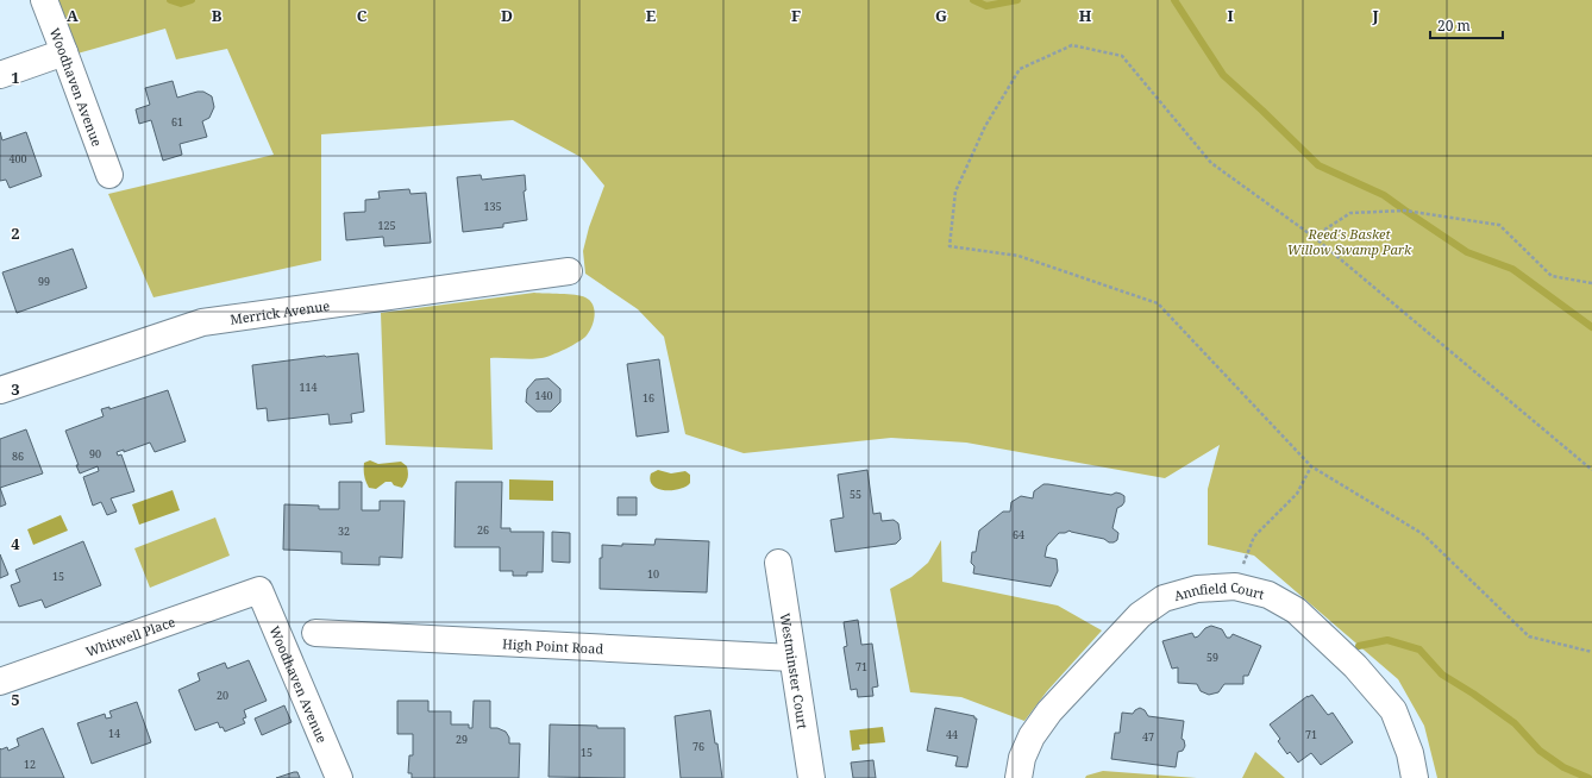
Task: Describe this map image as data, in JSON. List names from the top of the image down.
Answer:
{
  "streets": {
    "street": [
      "Woodhaven Avenue",
      "Merrick Avenue",
      "Annfield Court",
      "Whitwell Place",
      "High Point Road",
      "Westminster Court"
    ]
  },
  "crossings": [
    ["Woodhaven Avenue", "Whitwell Place"],
    ["High Point Road", "Westminster Court"]
  ],
  "parks": ["Reed's Basket Willow Swamp Park"],
  "house_numbers": [
    "61",
    "400",
    "135",
    "125",
    "99",
    "114",
    "140",
    "16",
    "90",
    "86",
    "55",
    "26",
    "32",
    "64",
    "10",
    "15",
    "59",
    "71",
    "20",
    "14",
    "44",
    "71",
    "47",
    "29",
    "76",
    "15",
    "12"
  ],
  "scale_bar": "20 m",
  "grid": {
    "columns": [
      "A",
      "B",
      "C",
      "D",
      "E",
      "F",
      "G",
      "H",
      "I",
      "J"
    ],
    "rows": [
      "1",
      "2",
      "3",
      "4",
      "5"
    ]
  }
}
